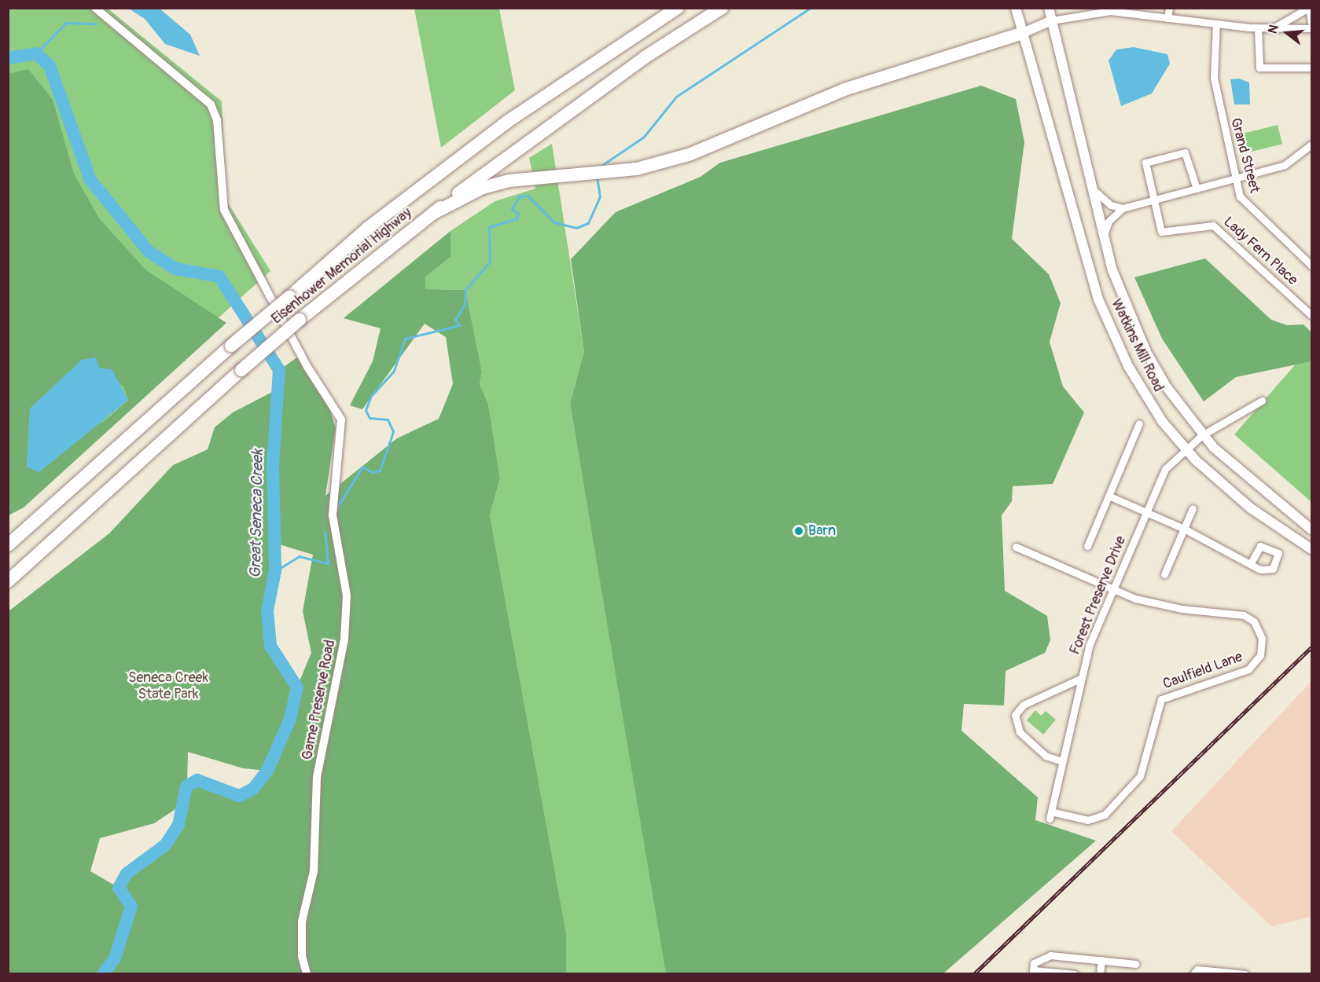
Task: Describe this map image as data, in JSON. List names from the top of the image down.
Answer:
{
  "streets": {
    "highway": ["Eisenhower Memorial Highway"],
    "main road": ["Watkins Mill Road"],
    "street": [
      "Grand Street",
      "Lady Fern Place",
      "Forest Preserve Drive",
      "Caulfield Lane",
      "Game Preserve Road"
    ]
  },
  "crossings": [
    ["Watkins Mill Road", "Forest Preserve Drive"],
    ["Forest Preserve Drive", "Caulfield Lane"]
  ],
  "water": ["Great Seneca Creek"],
  "parks": ["Seneca Creek State Park"],
  "places": ["Barn"],
  "north": "left"
}
